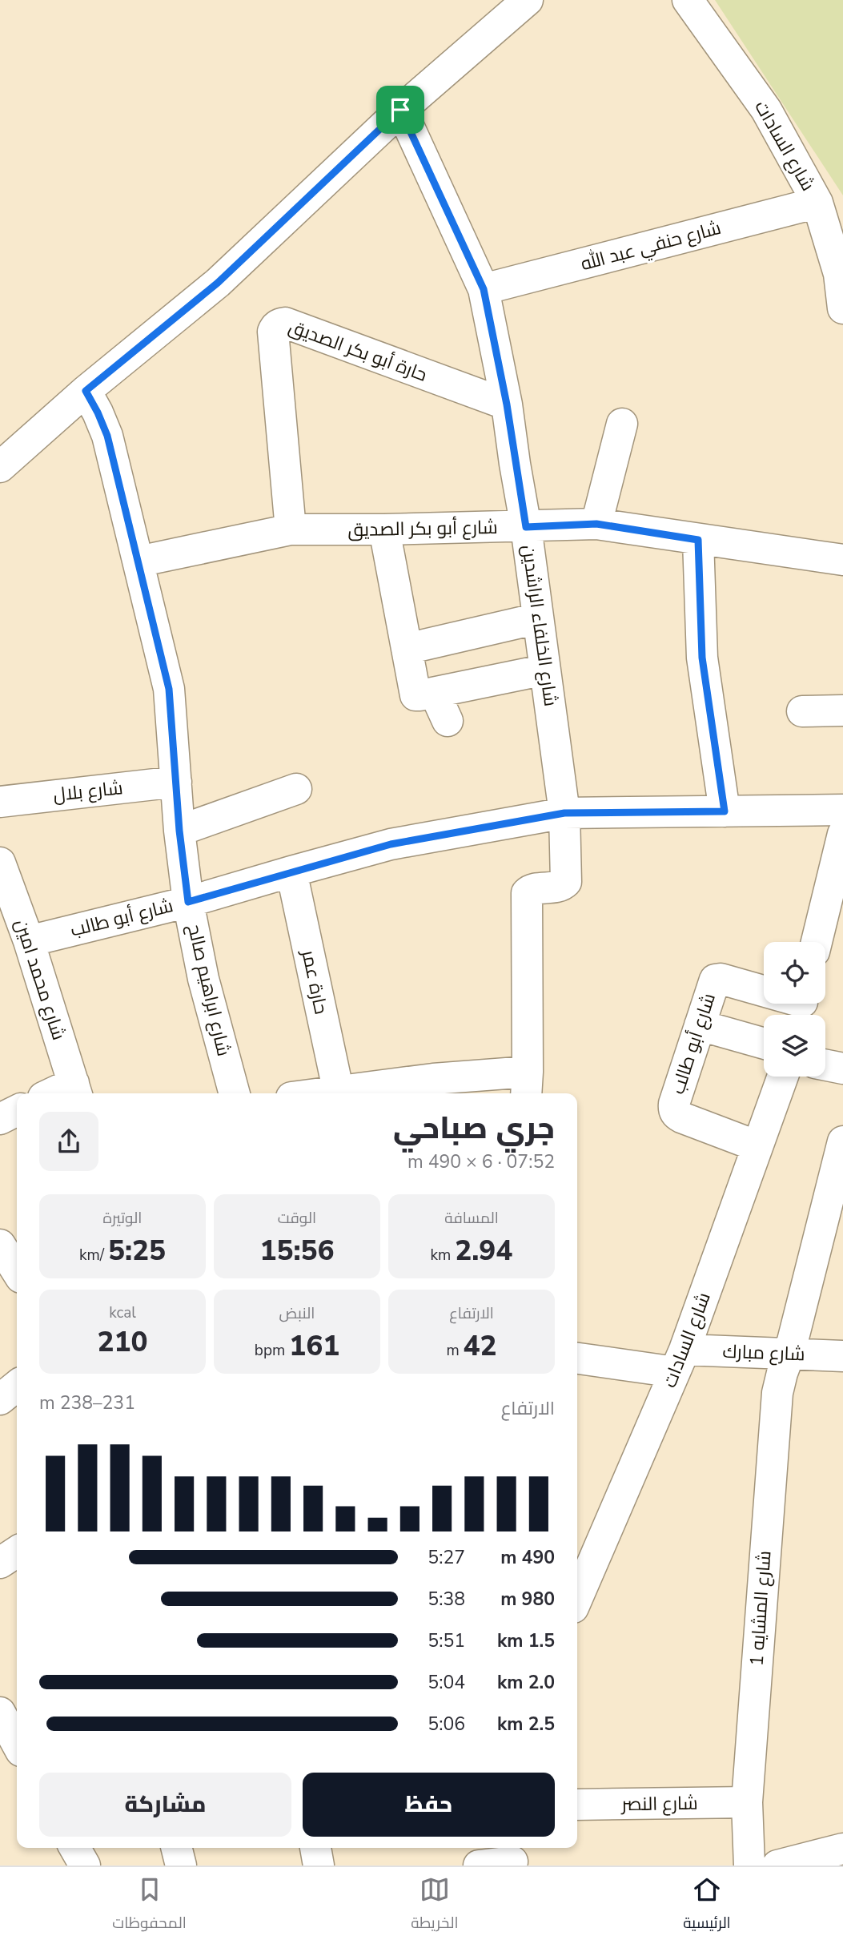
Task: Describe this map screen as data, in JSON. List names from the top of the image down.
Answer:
{
  "streets": {
    "street": [
      "شارع السادات",
      "شارع حنفي عبد الله",
      "حارة أبو بكر الصديق",
      "شارع أبو بكر الصديق",
      "شارع الخلفاء الراشدين",
      "شارع بلال",
      "شارع أبو طالب",
      "شارع محمد امين",
      "حارة عمر",
      "شارع ابراهيم صالح",
      "شارع مبارك",
      "شارع المشايه 1",
      "شارع النصر"
    ]
  },
  "crossings": [
    ["شارع السادات", "شارع حنفي عبد الله"],
    ["شارع السادات", "شارع أبو طالب"],
    ["شارع السادات", "شارع مبارك"],
    ["شارع حنفي عبد الله", "شارع الخلفاء الراشدين"],
    ["حارة أبو بكر الصديق", "شارع أبو بكر الصديق"],
    ["حارة أبو بكر الصديق", "شارع الخلفاء الراشدين"],
    ["شارع أبو بكر الصديق", "شارع الخلفاء الراشدين"],
    ["شارع أبو بكر الصديق", "شارع ابراهيم صالح"],
    ["شارع الخلفاء الراشدين", "شارع أبو طالب"],
    ["شارع بلال", "شارع ابراهيم صالح"],
    ["شارع أبو طالب", "شارع محمد امين"],
    ["شارع أبو طالب", "حارة عمر"],
    ["شارع أبو طالب", "شارع ابراهيم صالح"],
    ["شارع مبارك", "شارع المشايه 1"],
    ["شارع المشايه 1", "شارع النصر"]
  ],
  "page": {
    "heading": ["جري صباحي", "07:52 · 6 × 490 m"],
    "stats": [
      ["المسافة", "2.94 km"],
      ["الوقت", "15:56"],
      ["الوتيرة", "5:25 /km"],
      ["الارتفاع", "42 m"],
      ["النبض", "161 bpm"],
      ["kcal", "210"]
    ],
    "chart": ["الارتفاع", "231–238 m"],
    "list": [
      {
        "name": "490 m",
        "note": "5:27"
      },
      {
        "name": "980 m",
        "note": "5:38"
      },
      {
        "name": "1.5 km",
        "note": "5:51"
      },
      {
        "name": "2.0 km",
        "note": "5:04"
      },
      {
        "name": "2.5 km",
        "note": "5:06"
      }
    ],
    "buttons": ["حفظ", "مشاركة"],
    "tabs": ["الرئيسية", "الخريطة", "المحفوظات"]
  }
}
